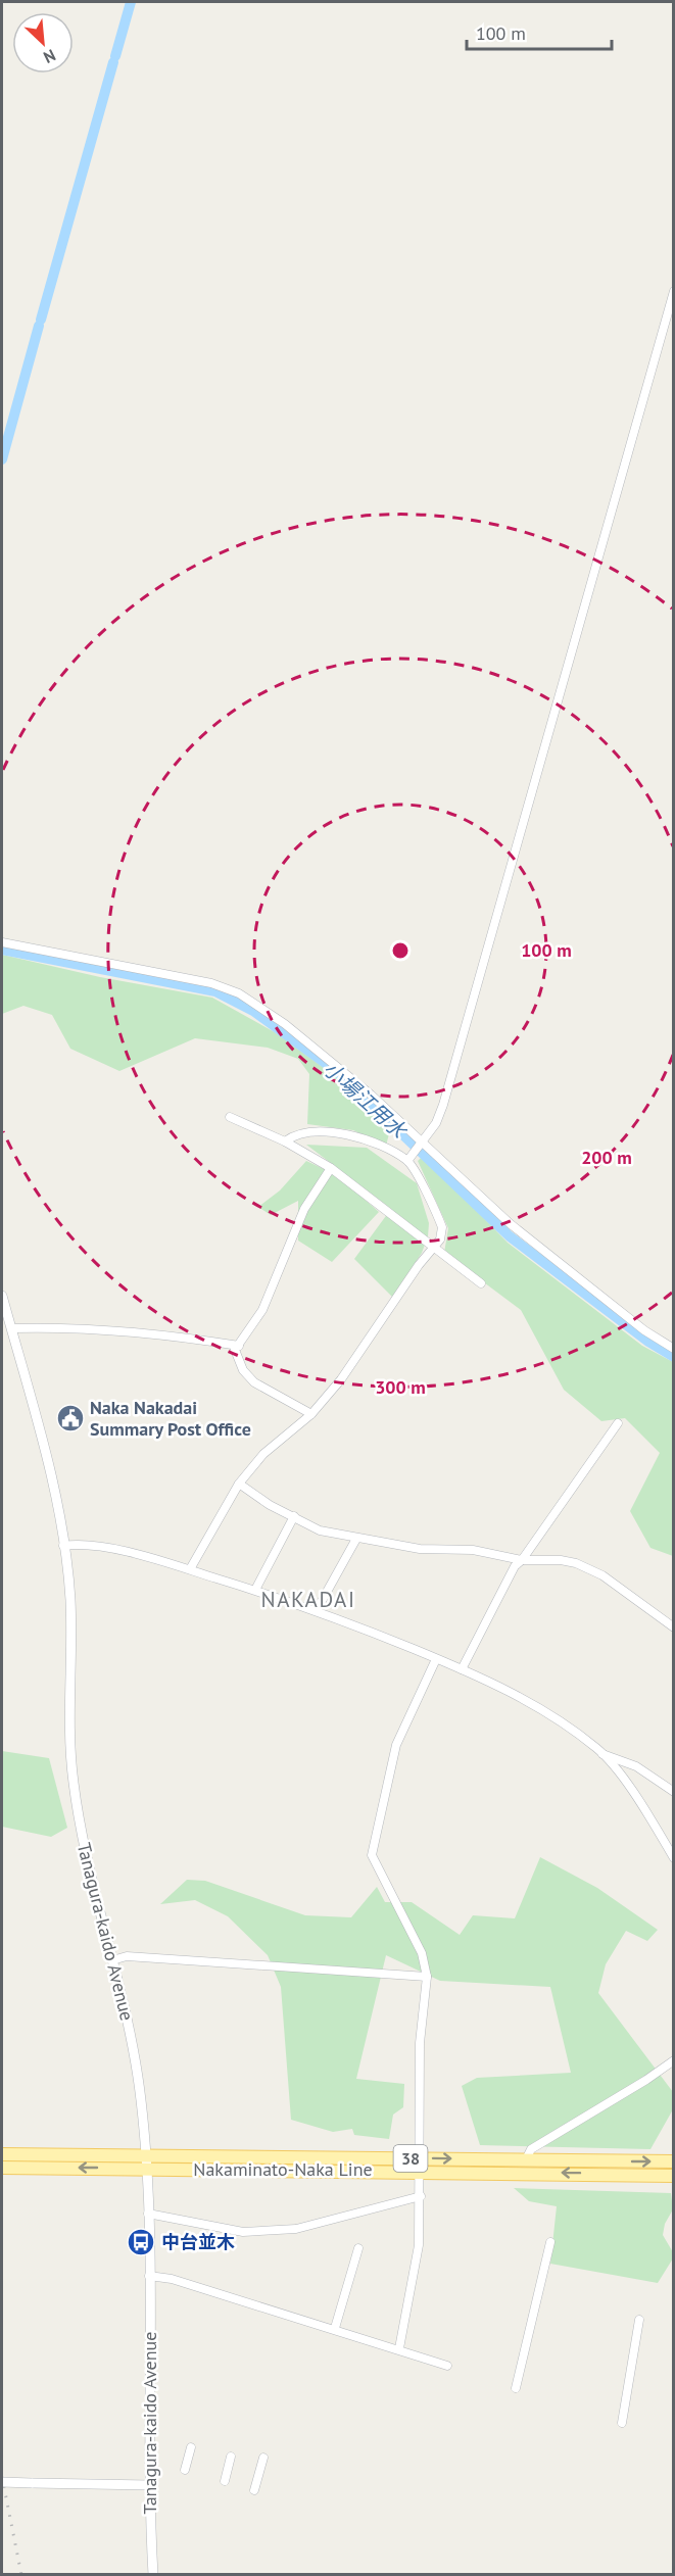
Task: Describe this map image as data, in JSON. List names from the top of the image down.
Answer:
{
  "streets": {
    "main road": ["38", "Nakaminato-Naka Line"],
    "street": ["Tanagura-kaido Avenue"]
  },
  "crossings": [
    ["Tanagura-kaido Avenue", "Nakaminato-Naka Line"]
  ],
  "districts": ["NAKADAI"],
  "water": ["小場江用水"],
  "places": {
    "public building": ["Naka Nakadai Summary Post Office"],
    "bus stop": ["中台並木"]
  },
  "scale_bar": "100 m",
  "north": "bottom right",
  "rings": ["100 m", "200 m", "300 m"]
}
